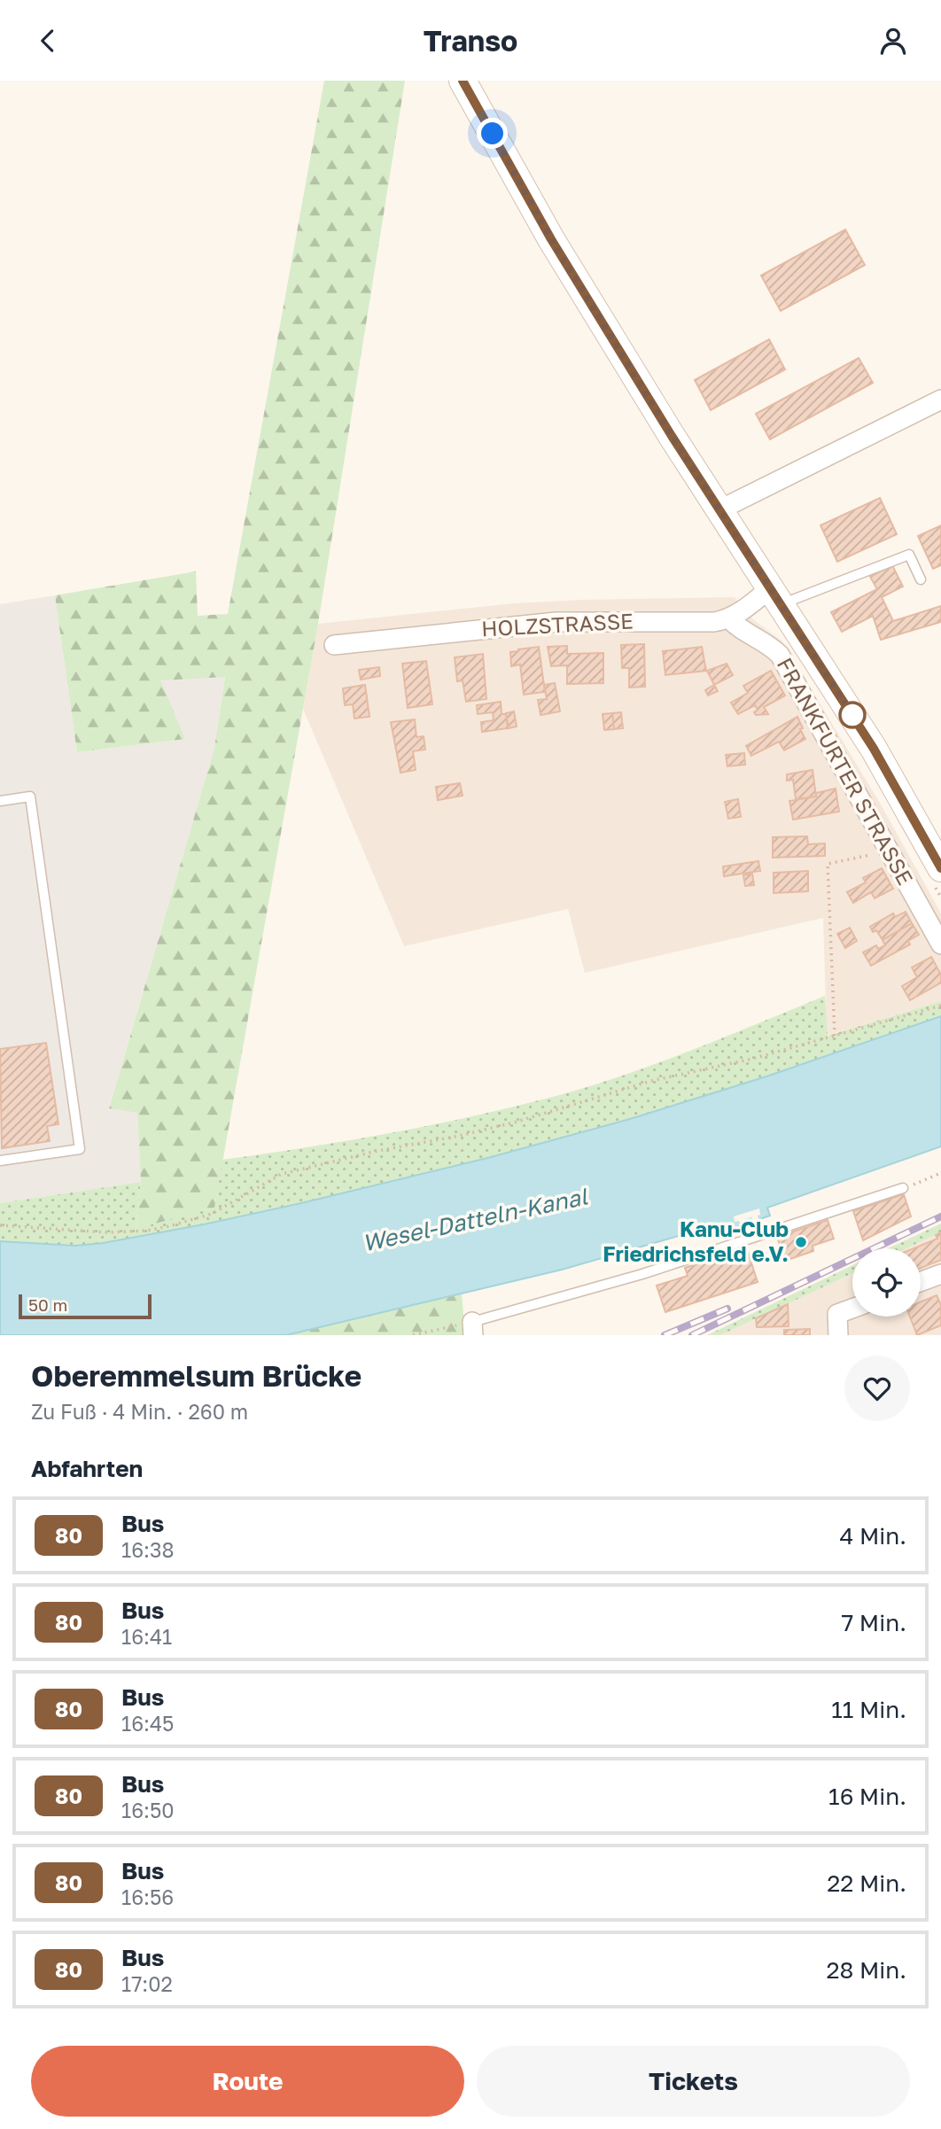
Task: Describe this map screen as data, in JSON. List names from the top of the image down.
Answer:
{
  "streets": {
    "main road": ["FRANKFURTER STRASSE"],
    "street": ["HOLZSTRASSE"]
  },
  "crossings": [
    ["HOLZSTRASSE", "FRANKFURTER STRASSE"]
  ],
  "water": ["Wesel-Datteln-Kanal"],
  "places": ["Kanu-Club Friedrichsfeld e.V."],
  "lines": ["bus line 80"],
  "scale_bar": "50 m",
  "page": {
    "header": "Transo",
    "scale": "50 m",
    "heading": [
      ["Oberemmelsum Brücke", "Zu Fuß · 4 Min. · 260 m"],
      "Abfahrten"
    ],
    "list": [
      {
        "mark": "80",
        "name": "Bus",
        "note": "16:38",
        "value": "4 Min."
      },
      {
        "mark": "80",
        "name": "Bus",
        "note": "16:41",
        "value": "7 Min."
      },
      {
        "mark": "80",
        "name": "Bus",
        "note": "16:45",
        "value": "11 Min."
      },
      {
        "mark": "80",
        "name": "Bus",
        "note": "16:50",
        "value": "16 Min."
      },
      {
        "mark": "80",
        "name": "Bus",
        "note": "16:56",
        "value": "22 Min."
      },
      {
        "mark": "80",
        "name": "Bus",
        "note": "17:02",
        "value": "28 Min."
      }
    ],
    "buttons": ["Route", "Tickets"]
  }
}
